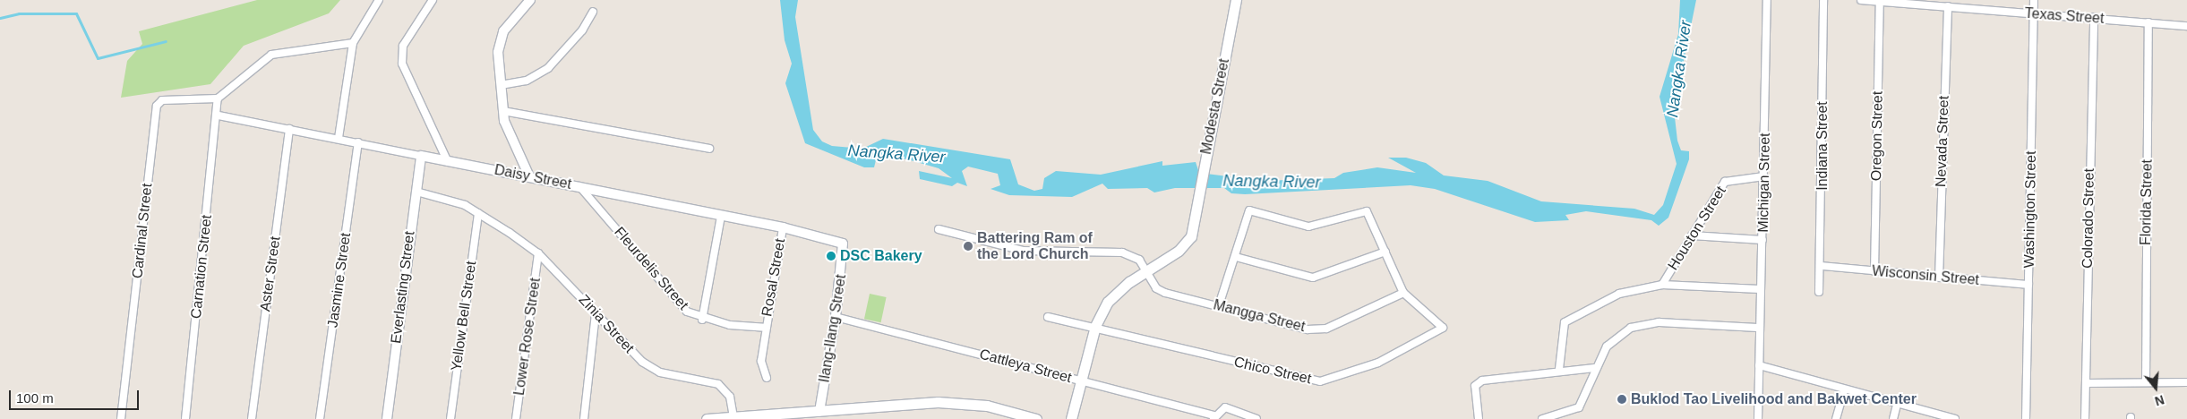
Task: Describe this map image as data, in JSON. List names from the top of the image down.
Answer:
{
  "streets": {
    "main road": ["Modesta Street"],
    "street": [
      "Texas Street",
      "Oregon Street",
      "Nevada Street",
      "Indiana Street",
      "Daisy Street",
      "Michigan Street",
      "Florida Street",
      "Washington Street",
      "Colorado Street",
      "Houston Street",
      "Cardinal Street",
      "Carnation Street",
      "Fleurdelis Street",
      "Aster Street",
      "Wisconsin Street",
      "Rosal Street",
      "Jasmine Street",
      "Everlasting Street",
      "Yellow Bell Street",
      "Mangga Street",
      "Zinia Street",
      "Ilang-Ilang Street",
      "Lower Rose Street",
      "Cattleya Street",
      "Chico Street"
    ]
  },
  "crossings": [
    ["Texas Street", "Oregon Street"],
    ["Texas Street", "Nevada Street"],
    ["Texas Street", "Florida Street"],
    ["Texas Street", "Washington Street"],
    ["Texas Street", "Colorado Street"],
    ["Modesta Street", "Mangga Street"],
    ["Modesta Street", "Cattleya Street"],
    ["Modesta Street", "Chico Street"],
    ["Oregon Street", "Wisconsin Street"],
    ["Nevada Street", "Wisconsin Street"],
    ["Indiana Street", "Wisconsin Street"],
    ["Daisy Street", "Carnation Street"],
    ["Daisy Street", "Fleurdelis Street"],
    ["Daisy Street", "Aster Street"],
    ["Daisy Street", "Rosal Street"],
    ["Daisy Street", "Jasmine Street"],
    ["Daisy Street", "Everlasting Street"],
    ["Daisy Street", "Ilang-Ilang Street"],
    ["Michigan Street", "Houston Street"],
    ["Washington Street", "Wisconsin Street"],
    ["Cardinal Street", "Carnation Street"],
    ["Fleurdelis Street", "Rosal Street"],
    ["Everlasting Street", "Zinia Street"],
    ["Yellow Bell Street", "Zinia Street"],
    ["Mangga Street", "Chico Street"],
    ["Zinia Street", "Lower Rose Street"],
    ["Ilang-Ilang Street", "Cattleya Street"]
  ],
  "water": ["Nangka River"],
  "places": ["Battering Ram of the Lord Church", "DSC Bakery", "Buklod Tao Livelihood and Bakwet Center"],
  "scale_bar": "100 m",
  "north": "bottom"
}
